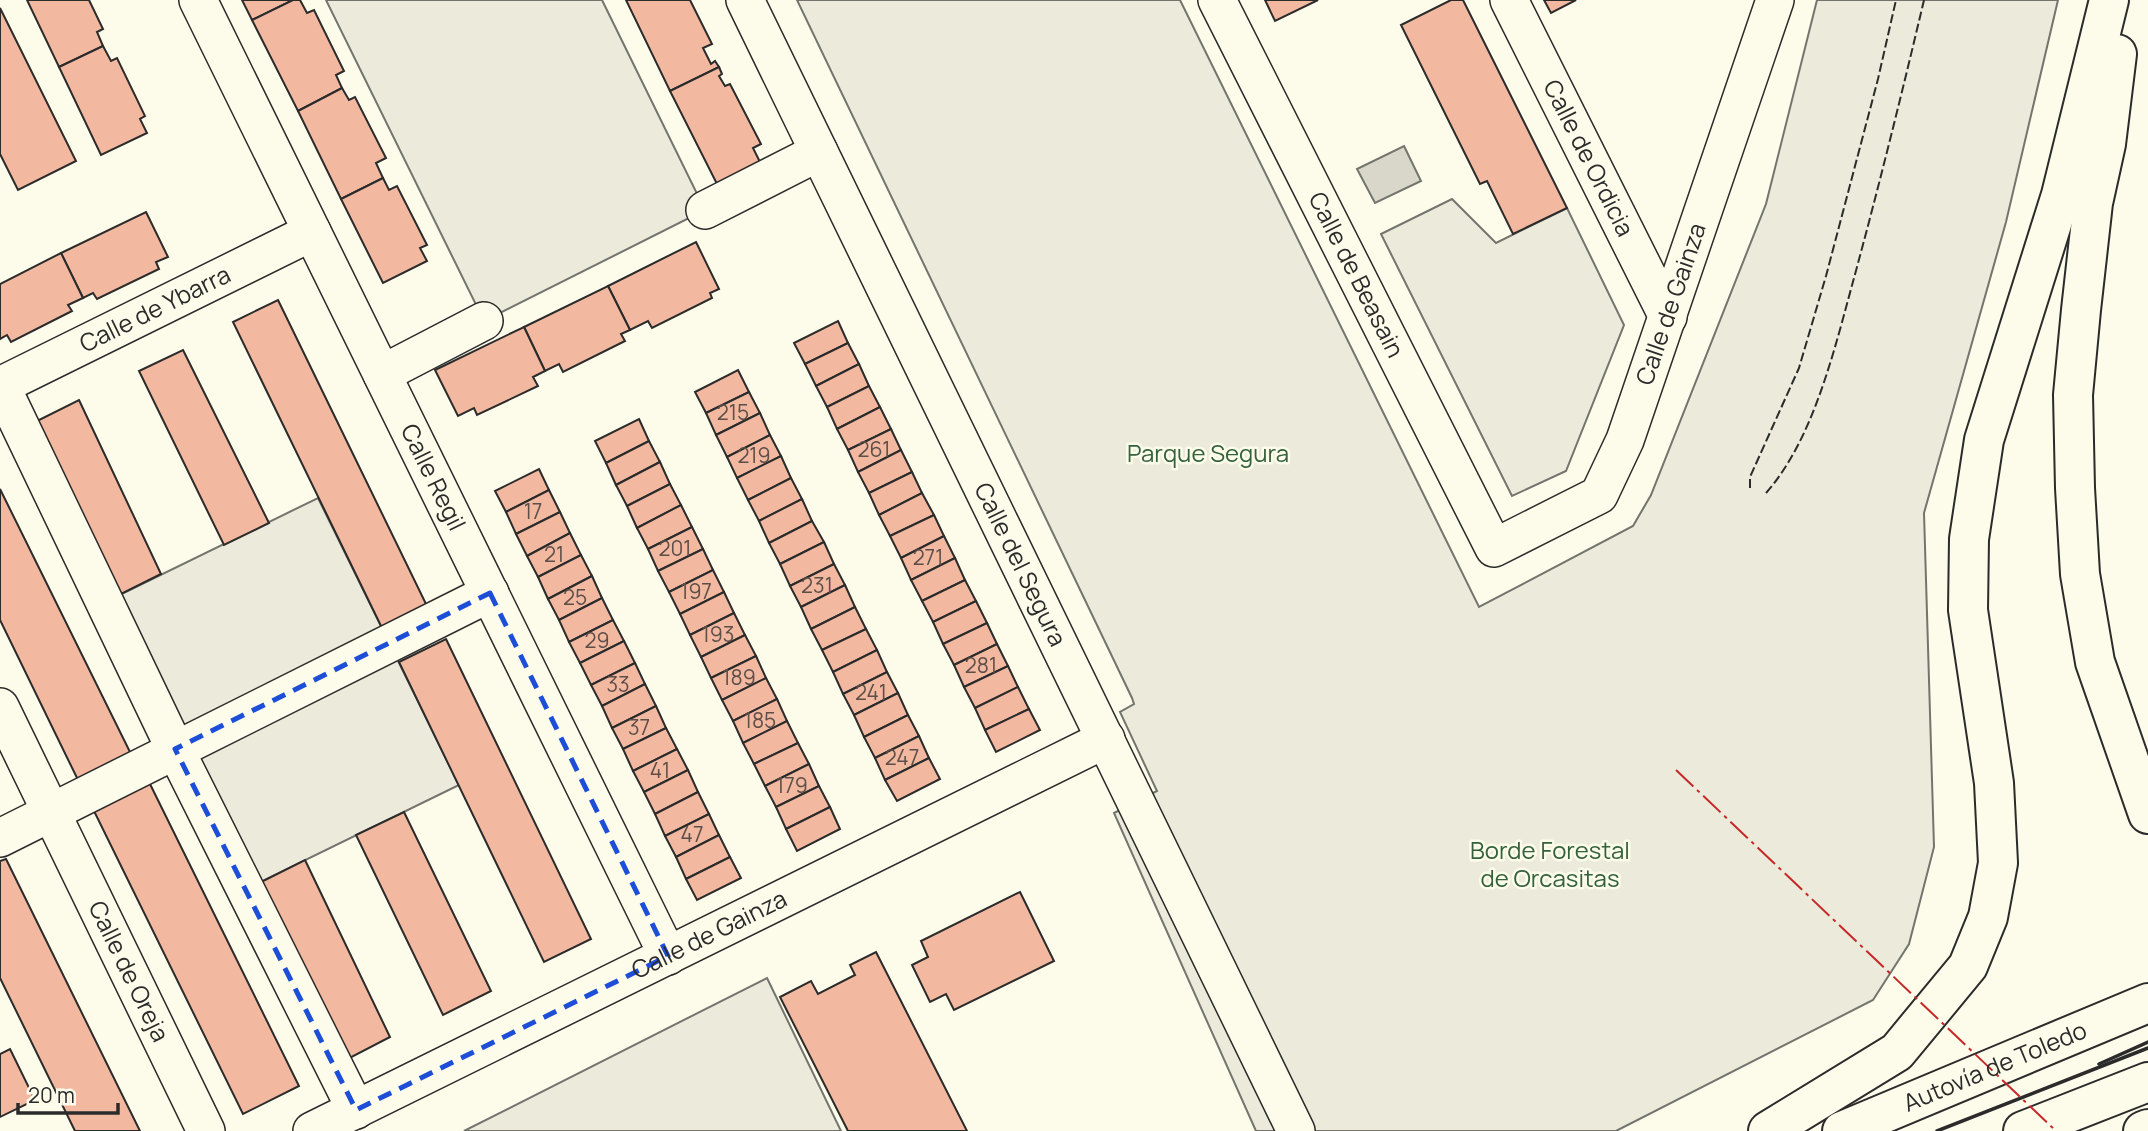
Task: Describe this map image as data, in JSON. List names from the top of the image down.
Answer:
{
  "streets": {
    "highway": ["Autovía de Toledo"],
    "street": [
      "Calle de Ordicia",
      "Calle de Beasain",
      "Calle de Gainza",
      "Calle de Ybarra",
      "Calle Regil",
      "Calle del Segura",
      "Calle de Oreja"
    ]
  },
  "crossings": [
    ["Calle de Ordicia", "Calle de Gainza"],
    ["Calle de Beasain", "Calle de Gainza"],
    ["Calle de Gainza", "Calle Regil"],
    ["Calle de Gainza", "Calle del Segura"],
    ["Calle de Ybarra", "Calle Regil"]
  ],
  "parks": ["Parque Segura", "Borde Forestal de Orcasitas"],
  "house_numbers": [
    "215",
    "261",
    "219",
    "17",
    "201",
    "21",
    "271",
    "231",
    "197",
    "25",
    "193",
    "29",
    "281",
    "189",
    "33",
    "241",
    "185",
    "37",
    "247",
    "41",
    "179",
    "47"
  ],
  "scale_bar": "20 m"
}
